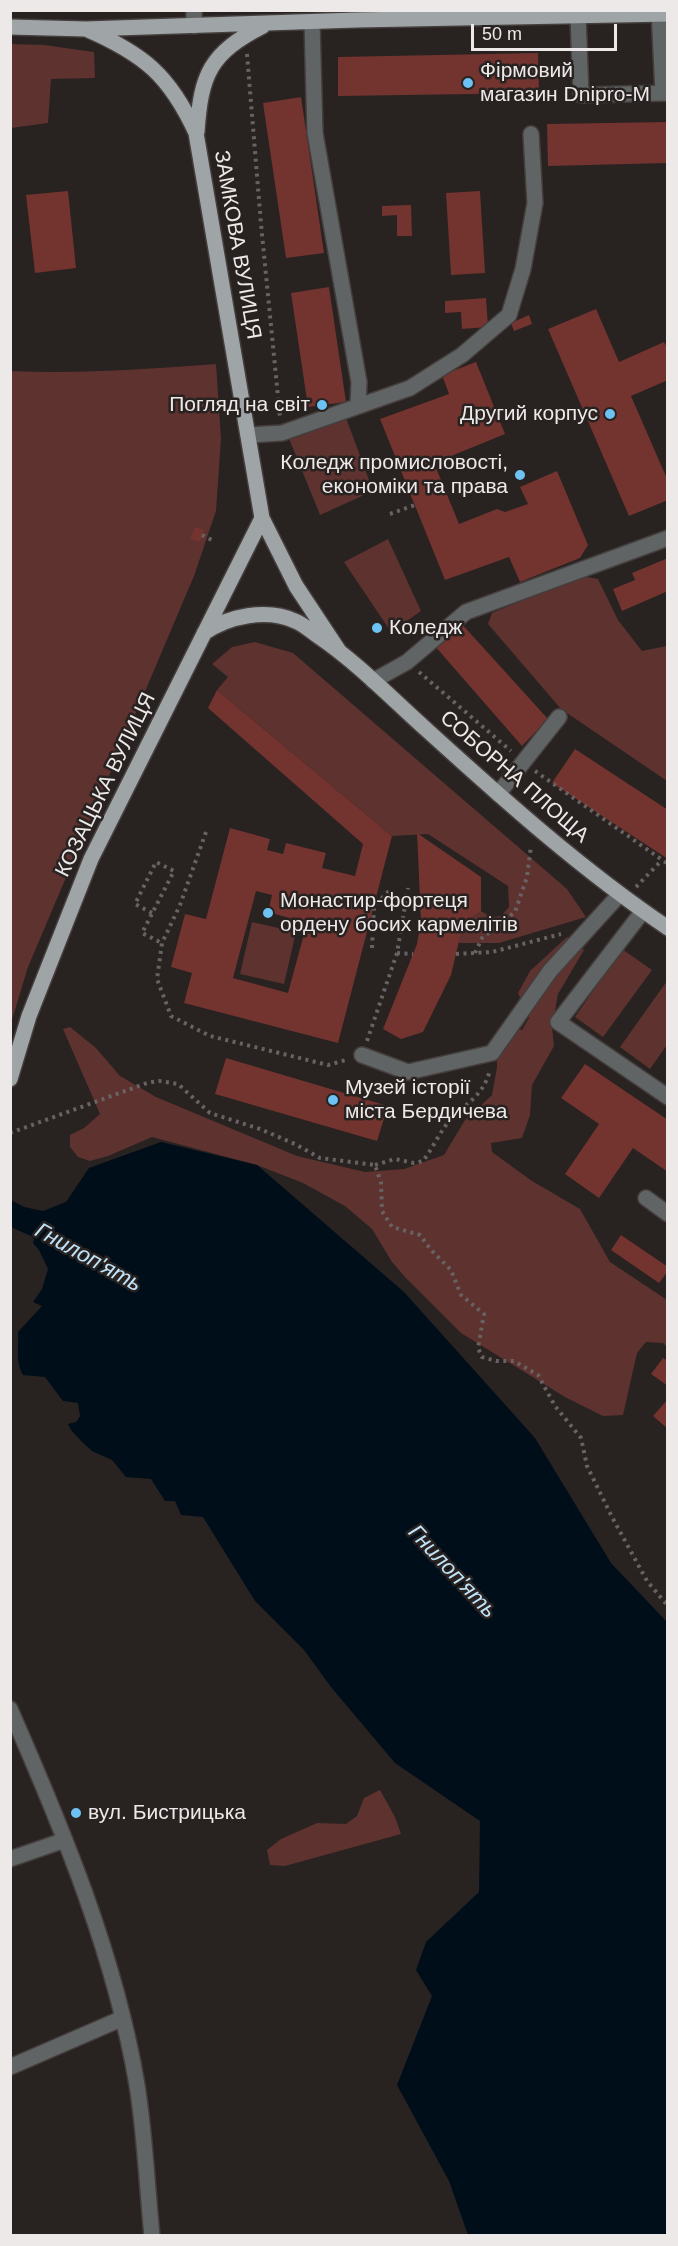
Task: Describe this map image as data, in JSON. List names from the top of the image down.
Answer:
{
  "streets": {
    "main road": ["ЗАМКОВА ВУЛИЦЯ", "СОБОРНА ПЛОЩА", "КОЗАЦЬКА ВУЛИЦЯ"]
  },
  "crossings": [
    ["ЗАМКОВА ВУЛИЦЯ", "СОБОРНА ПЛОЩА"],
    ["ЗАМКОВА ВУЛИЦЯ", "КОЗАЦЬКА ВУЛИЦЯ"],
    ["СОБОРНА ПЛОЩА", "КОЗАЦЬКА ВУЛИЦЯ"]
  ],
  "water": ["Гнилоп'ять"],
  "places": [
    "Фірмовий магазин Dnipro-M",
    "Погляд на світ",
    "Другий корпус",
    "Коледж промисловості, економіки та права",
    "Коледж",
    "Монастир-фортеця ордену босих кармелітів",
    "Музей історії міста Бердичева",
    "вул. Бистрицька"
  ],
  "scale_bar": "50 m"
}
